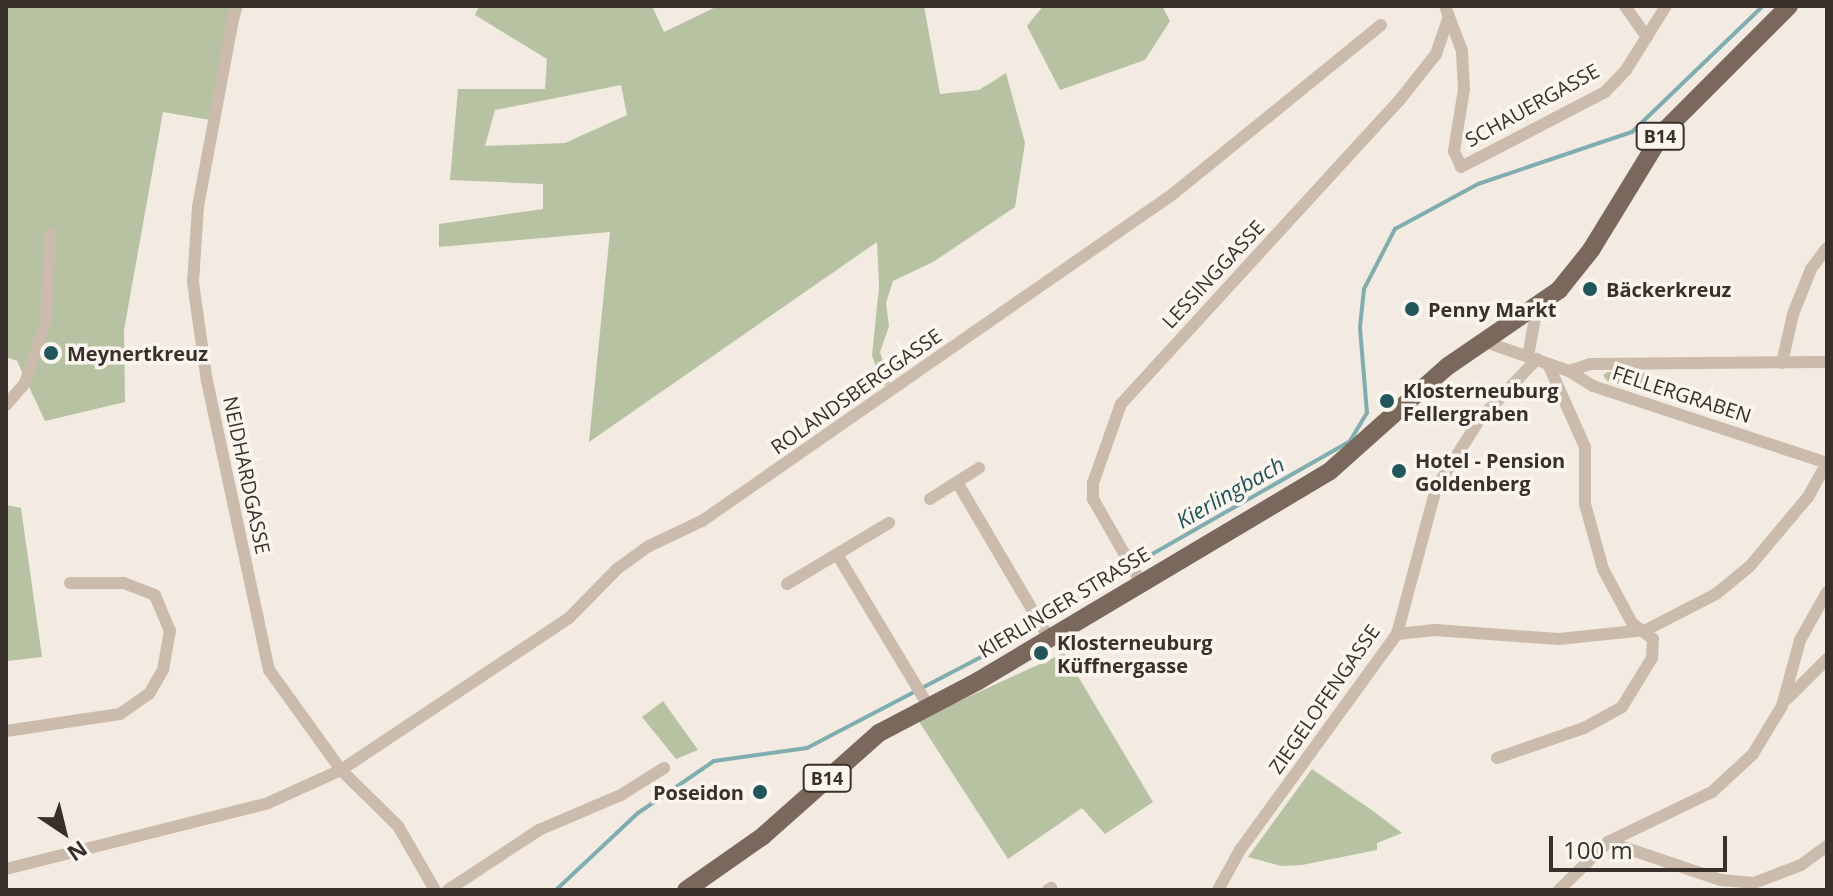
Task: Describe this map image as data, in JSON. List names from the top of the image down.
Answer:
{
  "streets": {
    "main road": ["B14", "KIERLINGER STRASSE"],
    "street": [
      "SCHAUERGASSE",
      "LESSINGGASSE",
      "ROLANDSBERGGASSE",
      "FELLERGRABEN",
      "NEIDHARDGASSE",
      "ZIEGELOFENGASSE"
    ]
  },
  "crossings": [
    ["SCHAUERGASSE", "LESSINGGASSE"],
    ["LESSINGGASSE", "KIERLINGER STRASSE"],
    ["ROLANDSBERGGASSE", "NEIDHARDGASSE"],
    ["FELLERGRABEN", "KIERLINGER STRASSE"],
    ["FELLERGRABEN", "ZIEGELOFENGASSE"]
  ],
  "water": ["Kierlingbach"],
  "places": [
    "Bäckerkreuz",
    "Penny Markt",
    "Meynertkreuz",
    "Klosterneuburg Fellergraben",
    "Hotel - Pension Goldenberg",
    "Klosterneuburg Küffnergasse",
    "Poseidon"
  ],
  "scale_bar": "100 m",
  "north": "bottom right"
}
